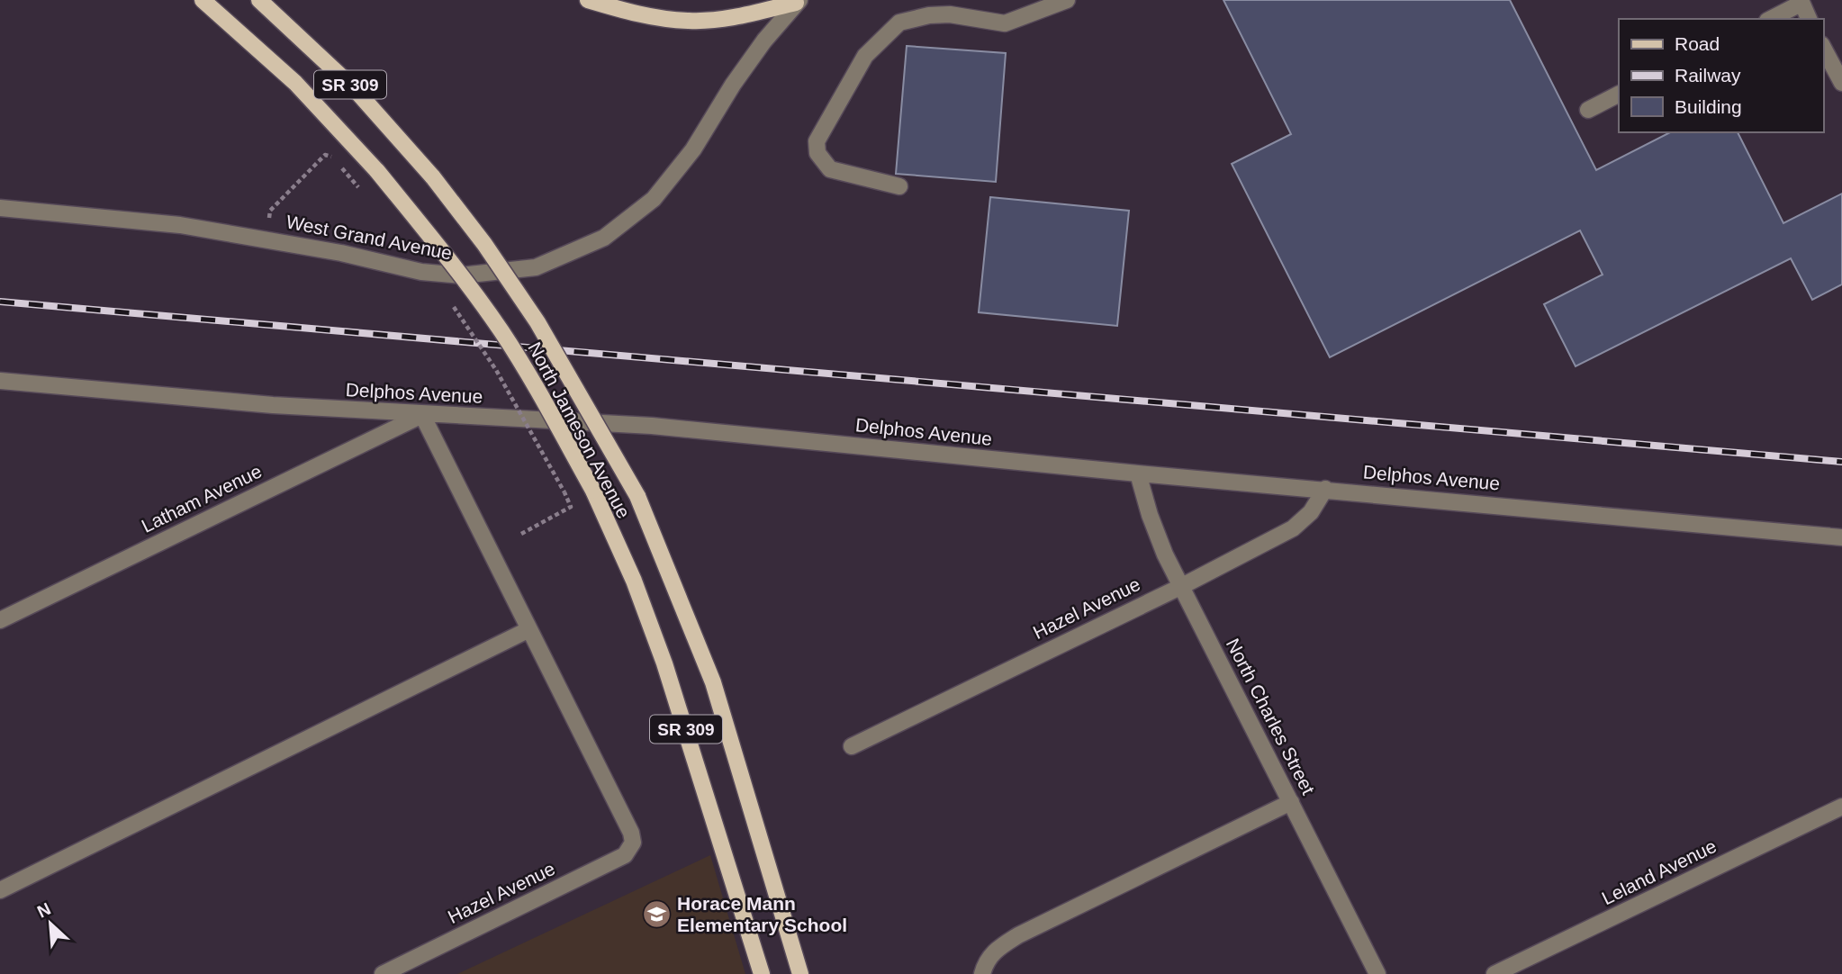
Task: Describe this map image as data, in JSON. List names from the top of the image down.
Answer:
{
  "streets": {
    "main road": ["SR 309", "North Jameson Avenue"],
    "street": [
      "West Grand Avenue",
      "Delphos Avenue",
      "Latham Avenue",
      "Hazel Avenue",
      "North Charles Street",
      "Leland Avenue"
    ]
  },
  "crossings": [
    ["Delphos Avenue", "Latham Avenue"],
    ["Delphos Avenue", "Hazel Avenue"],
    ["Delphos Avenue", "North Charles Street"],
    ["Hazel Avenue", "North Charles Street"]
  ],
  "places": {
    "school or university": ["Horace Mann Elementary School"]
  },
  "legend": ["Road", "Railway", "Building"],
  "north": "top left"
}
